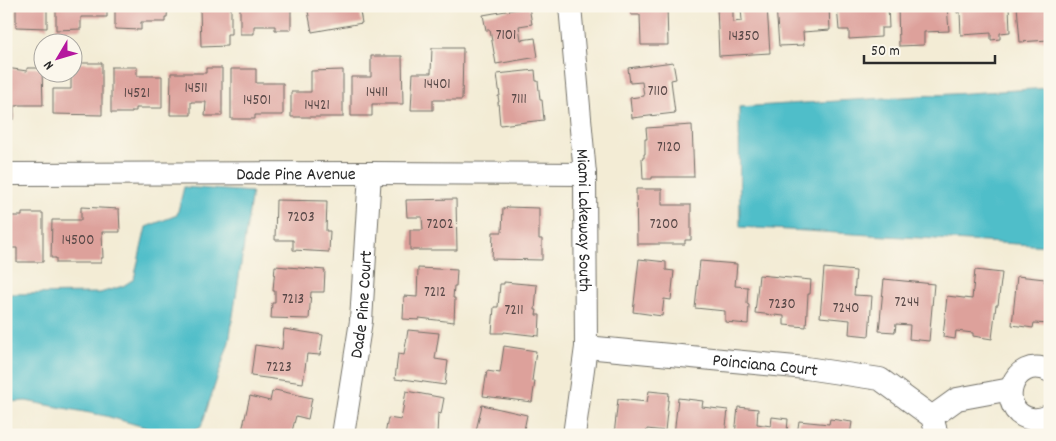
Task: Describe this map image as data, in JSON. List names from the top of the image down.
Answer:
{
  "streets": {
    "street": [
      "Dade Pine Avenue",
      "Miami Lakeway South",
      "Dade Pine Court",
      "Poinciana Court"
    ]
  },
  "crossings": [
    ["Dade Pine Avenue", "Miami Lakeway South"],
    ["Dade Pine Avenue", "Dade Pine Court"],
    ["Miami Lakeway South", "Poinciana Court"]
  ],
  "house_numbers": [
    "7101",
    "14350",
    "14401",
    "14511",
    "7110",
    "14411",
    "14521",
    "7111",
    "14501",
    "14421",
    "7120",
    "7203",
    "7202",
    "7200",
    "14500",
    "7212",
    "7213",
    "7244",
    "7230",
    "7240",
    "7211",
    "7223"
  ],
  "scale_bar": "50 m",
  "north": "bottom left"
}
